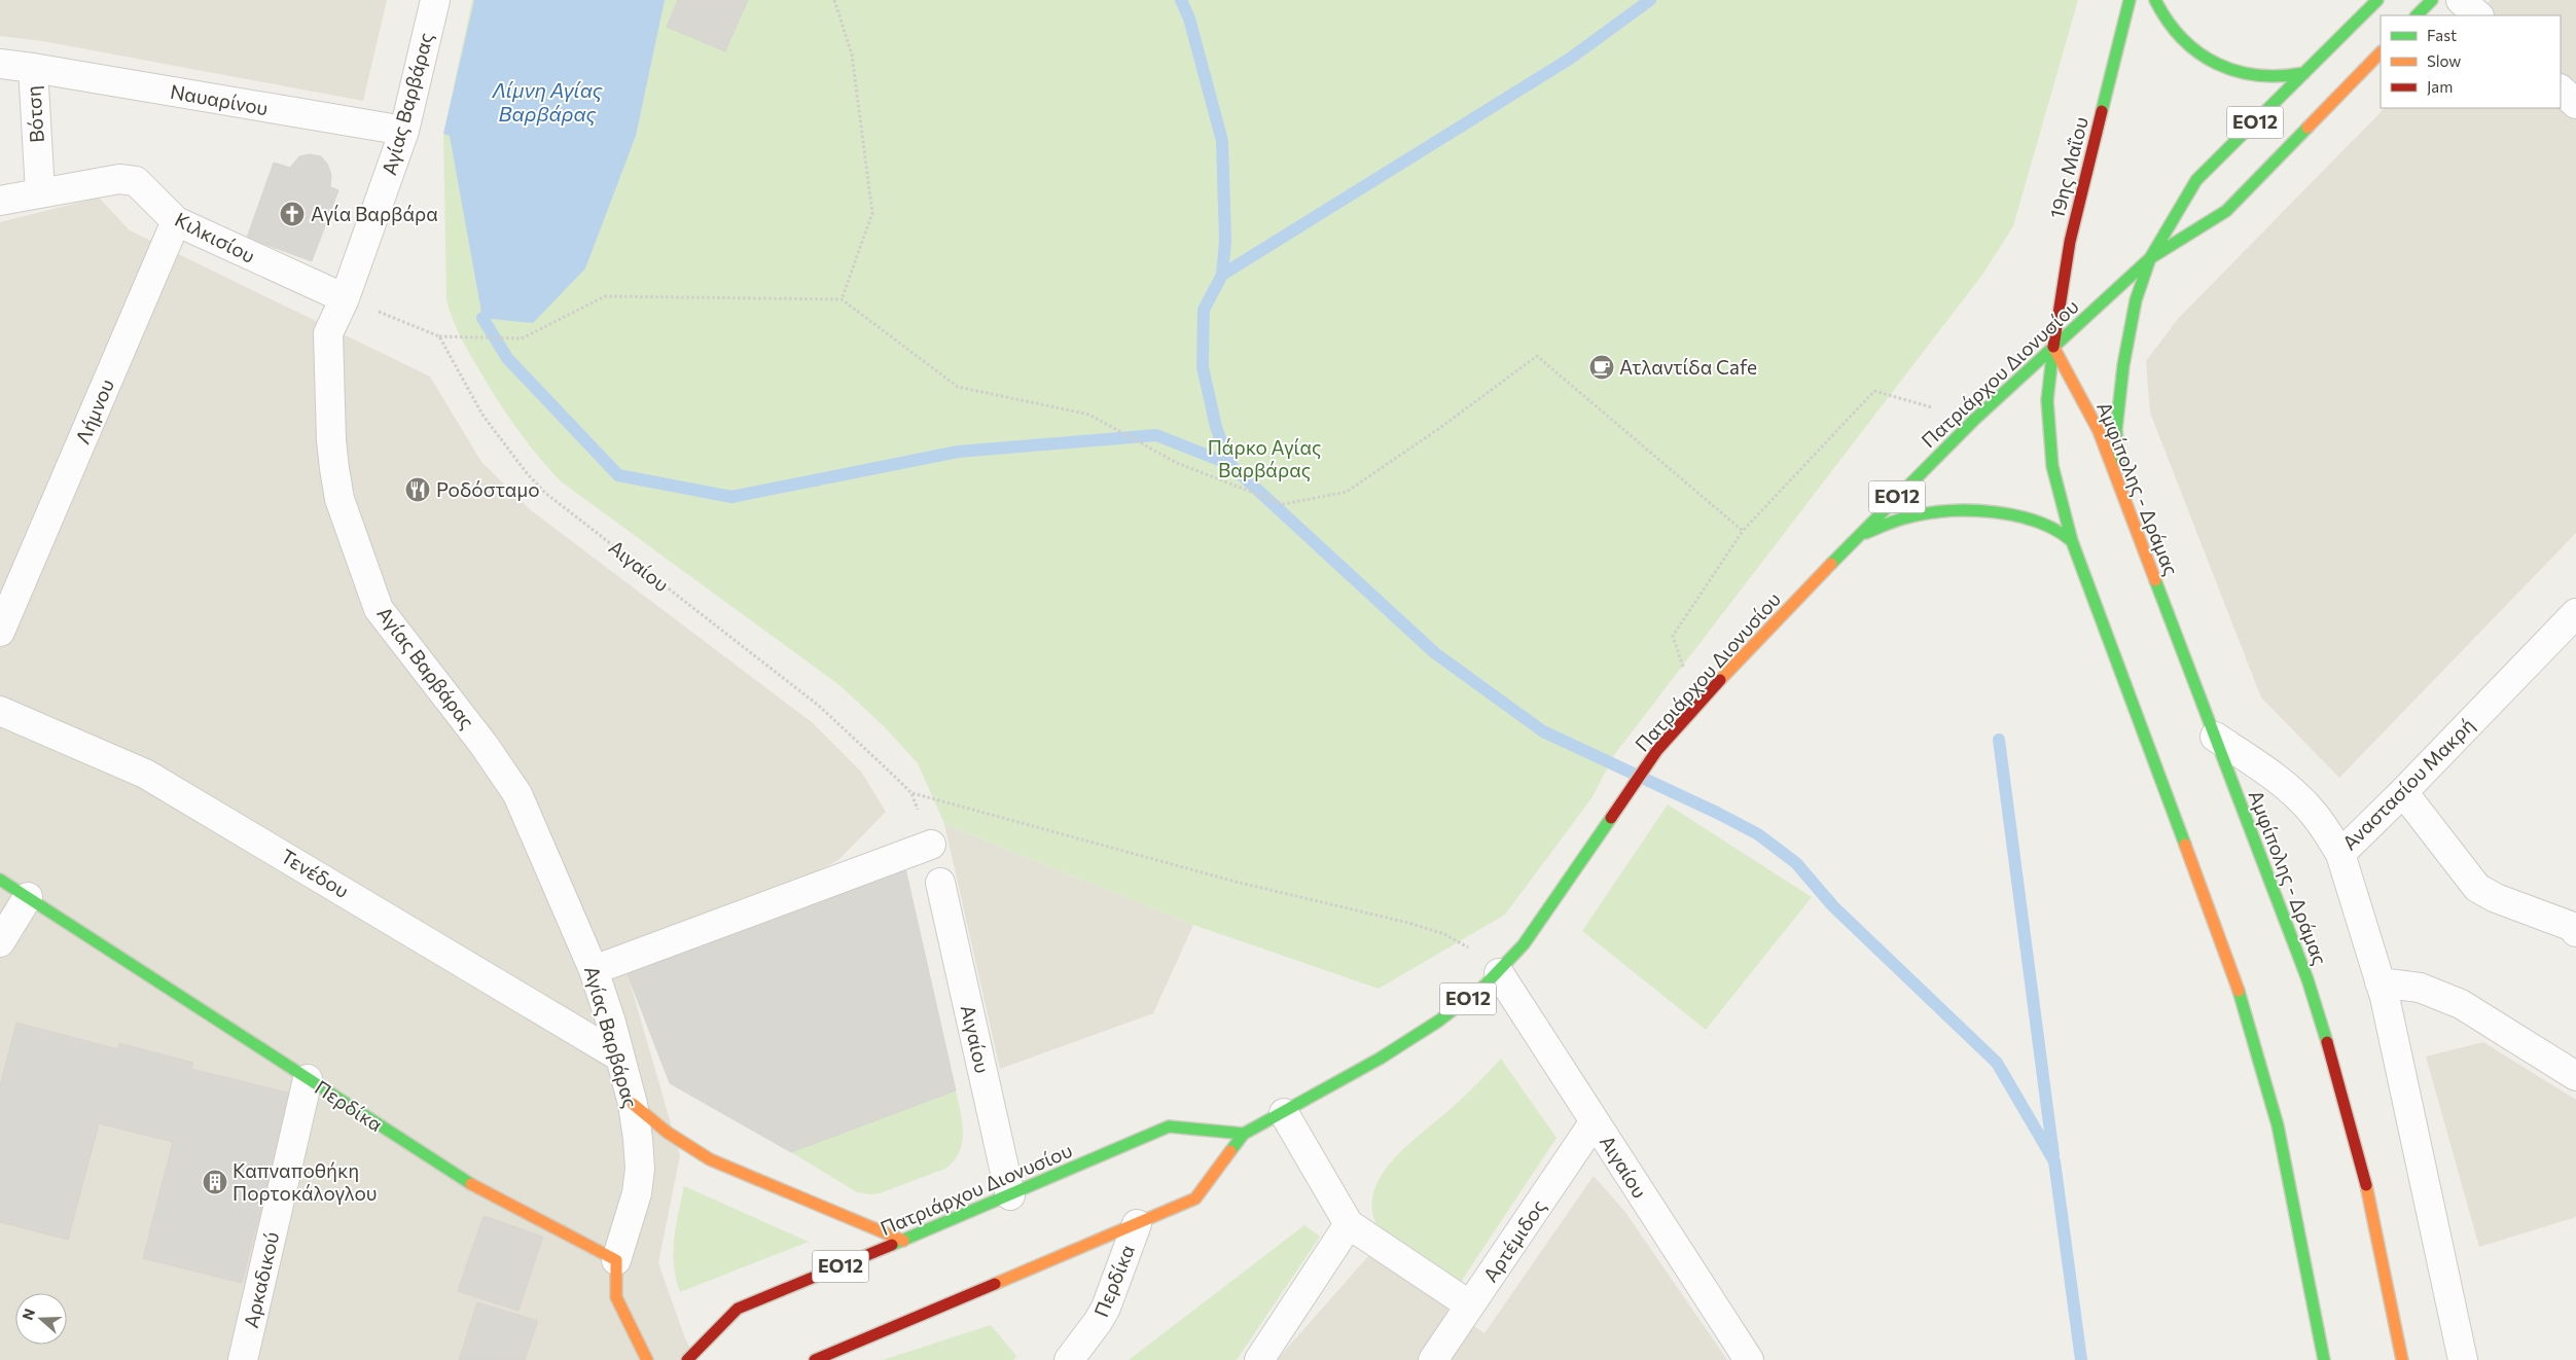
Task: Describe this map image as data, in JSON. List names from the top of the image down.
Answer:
{
  "streets": {
    "main road": [
      "ΕΟ12",
      "19ης Μαΐου",
      "Πατριάρχου Διονυσίου",
      "Αμφίπολης - Δράμας",
      "Περδίκα"
    ],
    "street": [
      "Ναυαρίνου",
      "Αγίας Βαρβάρας",
      "Βότση",
      "Κιλκισίου",
      "Λήμνου",
      "Αιγαίου",
      "Αναστασίου Μακρή",
      "Τενέδου",
      "Αρτέμιδος",
      "Αρκαδικού"
    ]
  },
  "crossings": [
    ["Ναυαρίνου", "Αγίας Βαρβάρας"],
    ["Ναυαρίνου", "Βότση"],
    ["Αγίας Βαρβάρας", "Κιλκισίου"],
    ["Αγίας Βαρβάρας", "Τενέδου"],
    ["Αγίας Βαρβάρας", "Περδίκα"],
    ["Βότση", "Κιλκισίου"],
    ["19ης Μαΐου", "Πατριάρχου Διονυσίου"],
    ["19ης Μαΐου", "Αμφίπολης - Δράμας"],
    ["Κιλκισίου", "Λήμνου"],
    ["Πατριάρχου Διονυσίου", "Αμφίπολης - Δράμας"],
    ["Πατριάρχου Διονυσίου", "Αιγαίου"],
    ["Πατριάρχου Διονυσίου", "Περδίκα"],
    ["Αμφίπολης - Δράμας", "Αναστασίου Μακρή"],
    ["Αιγαίου", "Αρτέμιδος"],
    ["Περδίκα", "Αρκαδικού"]
  ],
  "water": ["Λίμνη Αγίας Βαρβάρας"],
  "parks": ["Πάρκο Αγίας Βαρβάρας"],
  "places": {
    "church": ["Αγία Βαρβάρα"],
    "cafe": ["Ατλαντίδα Cafe"],
    "restaurant": ["Ροδόσταμο"],
    "building": ["Καπναποθήκη Πορτοκάλογλου"]
  },
  "legend": ["Fast", "Slow", "Jam"],
  "north": "left"
}
